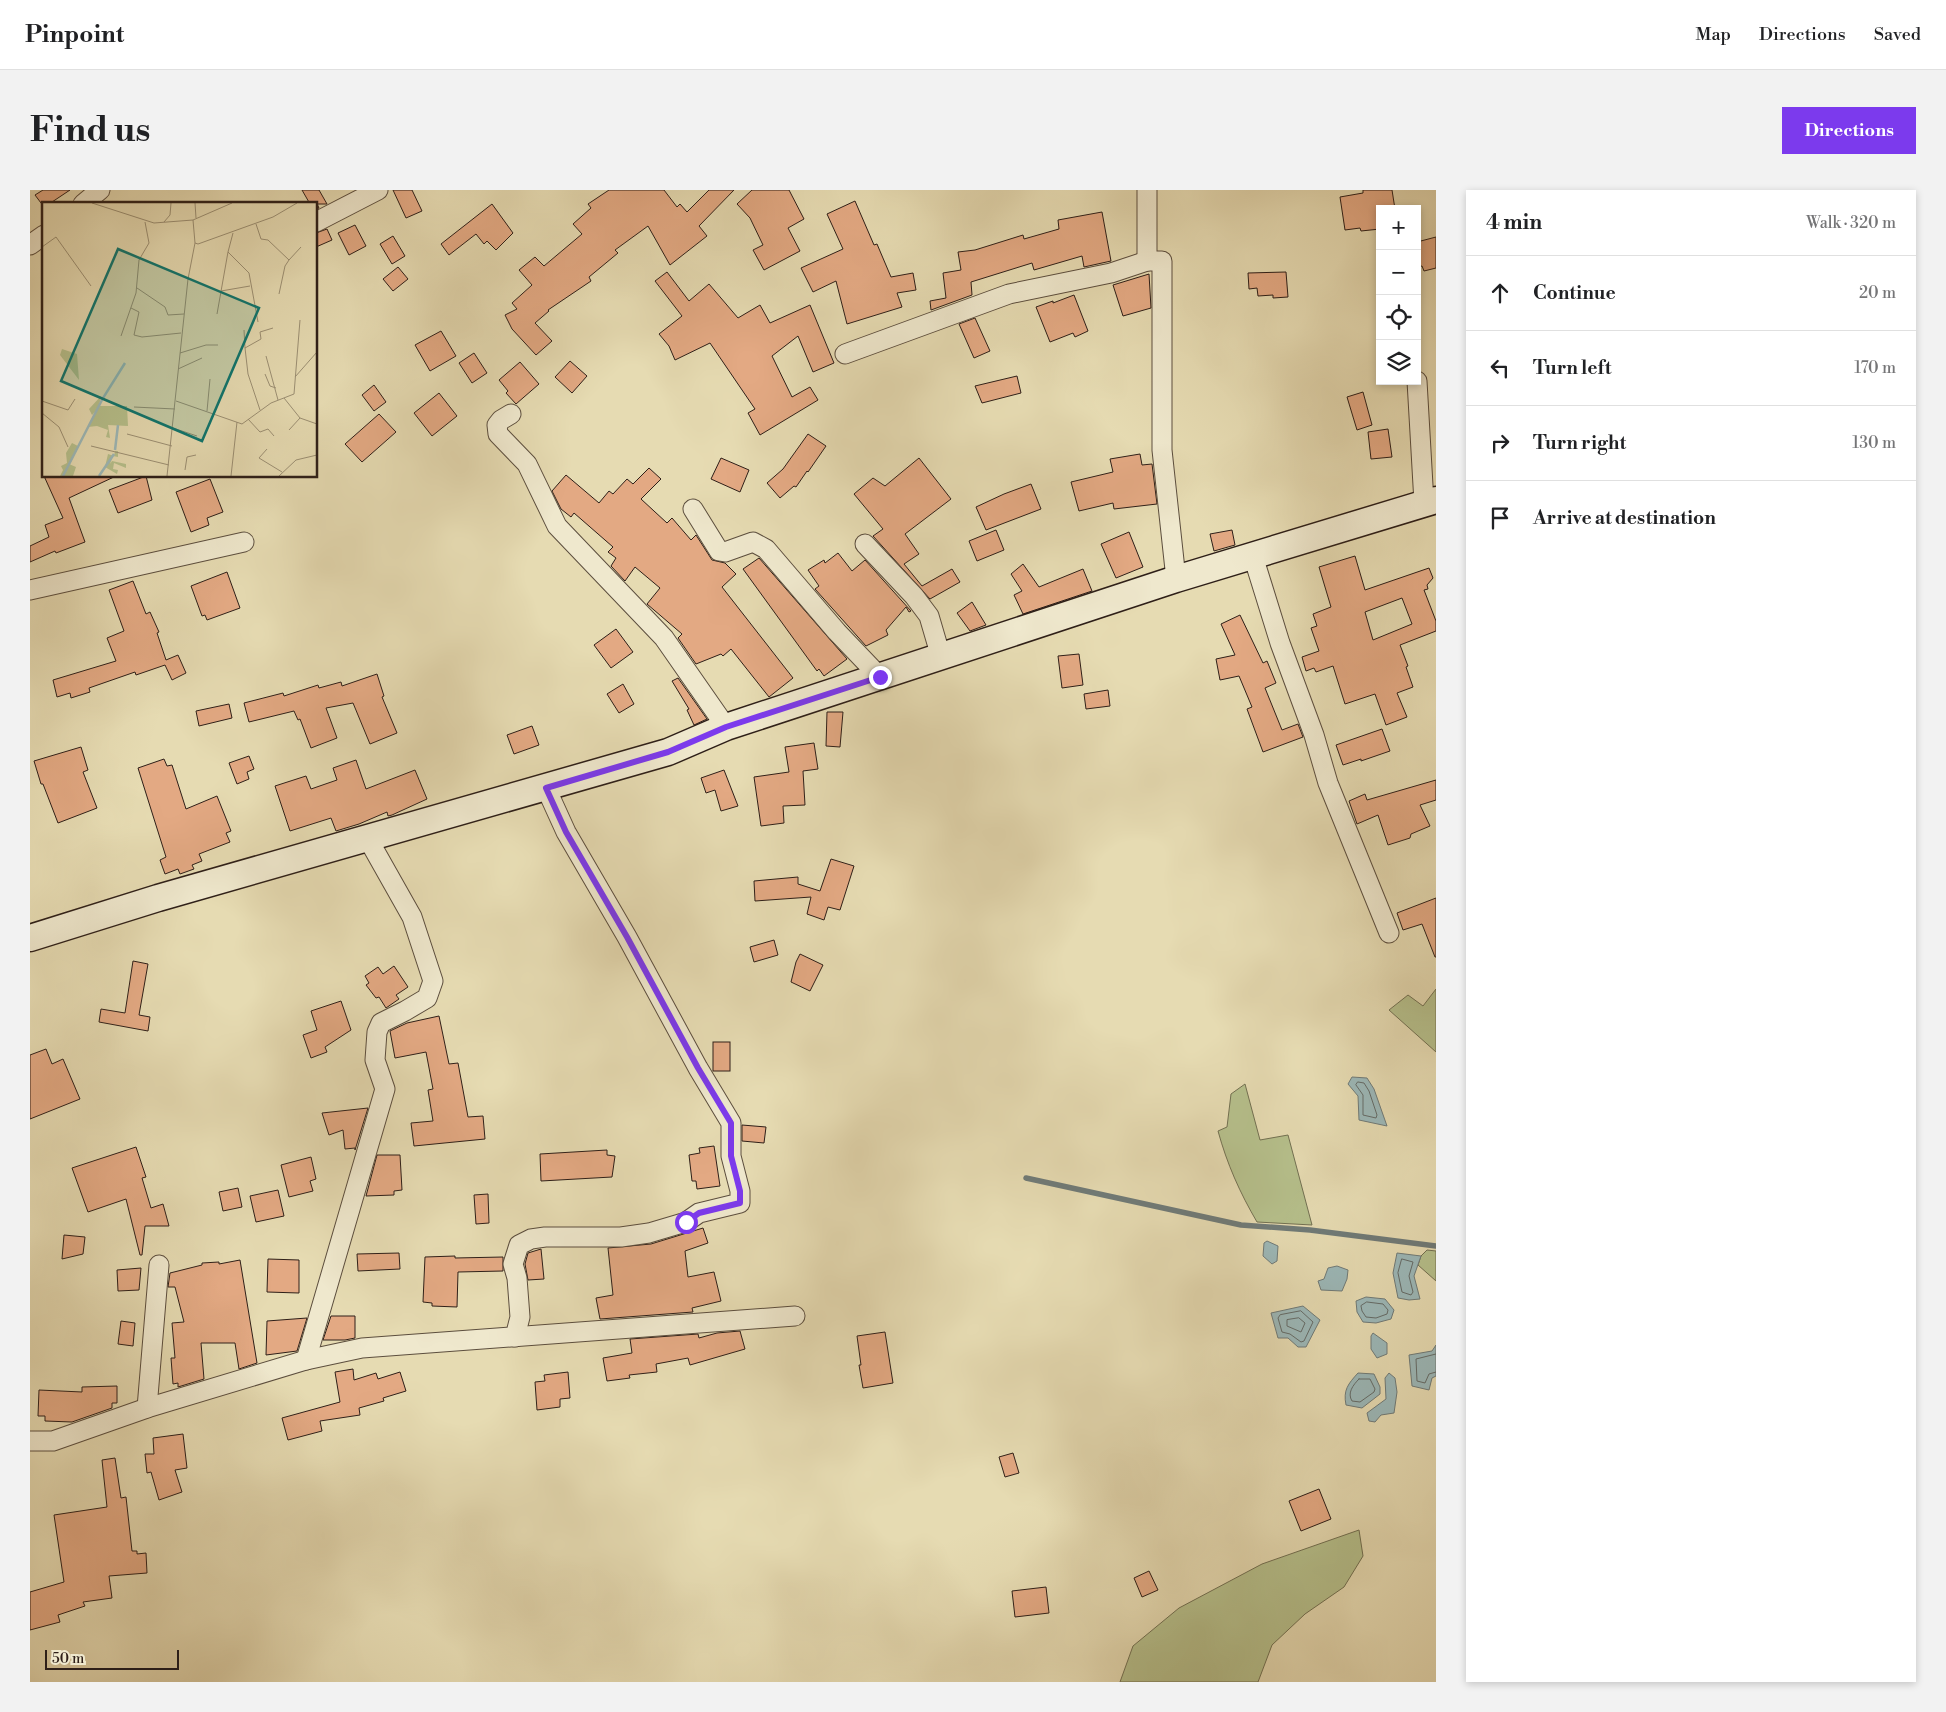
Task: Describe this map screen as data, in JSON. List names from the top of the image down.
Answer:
{
  "scale_bar": "50 m",
  "page": {
    "header": "Pinpoint",
    "nav": ["Map", "Directions", "Saved"],
    "buttons": "Directions",
    "title": "Find us",
    "heading": ["4 min", "Walk · 320 m"],
    "map_buttons": ["+", "−"],
    "list": [
      ["Continue", "20 m"],
      ["Turn left", "170 m"],
      ["Turn right", "130 m"],
      "Arrive at destination"
    ],
    "scale": "50 m"
  }
}
